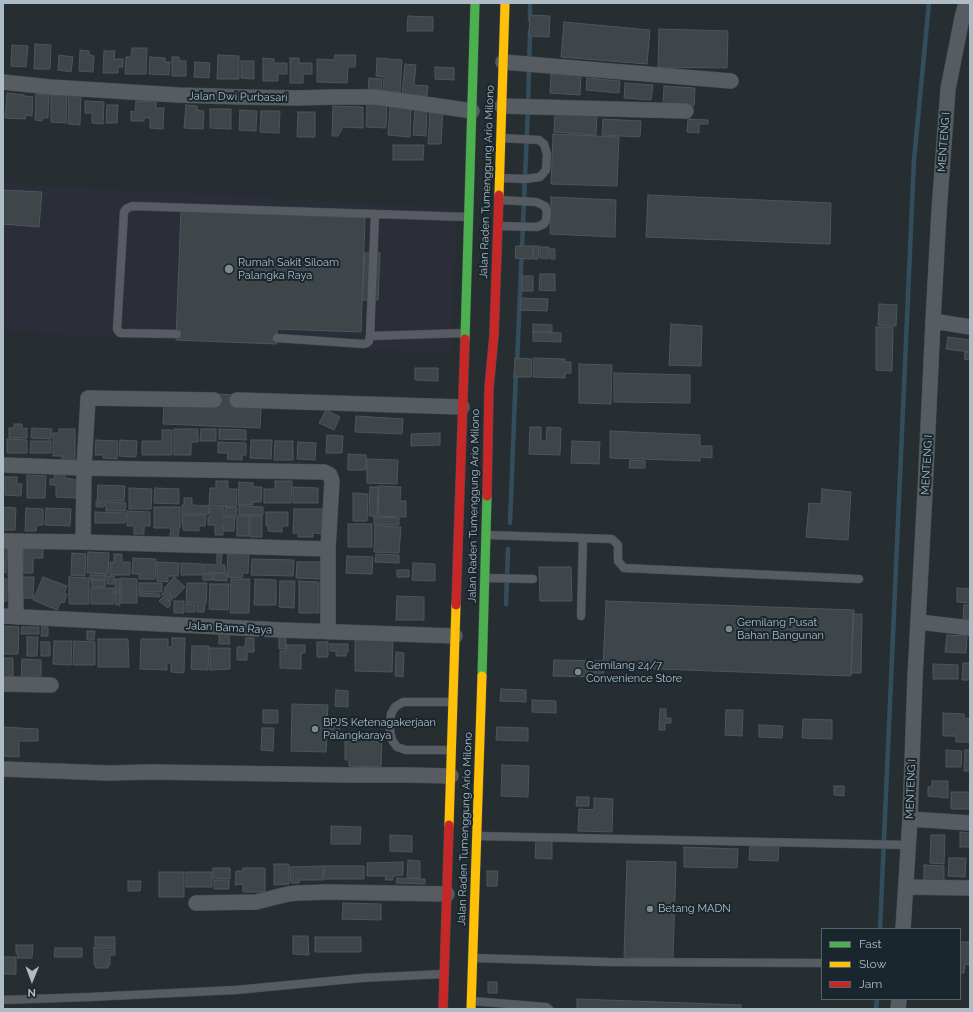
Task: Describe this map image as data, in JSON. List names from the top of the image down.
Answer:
{
  "streets": {
    "highway": ["Jalan Raden Tumenggung Ario Milono"],
    "street": ["Jalan Dwi Purbasari", "MENTENG I", "Jalan Bama Raya"]
  },
  "crossings": [
    ["Jalan Dwi Purbasari", "Jalan Raden Tumenggung Ario Milono"],
    ["Jalan Raden Tumenggung Ario Milono", "Jalan Bama Raya"]
  ],
  "places": [
    "Rumah Sakit Siloam Palangka Raya",
    "Gemilang Pusat Bahan Bangunan",
    "Gemilang 24/7 Convenience Store",
    "BPJS Ketenagakerjaan Palangkaraya",
    "Betang MADN"
  ],
  "legend": ["Fast", "Slow", "Jam"],
  "north": "bottom"
}
